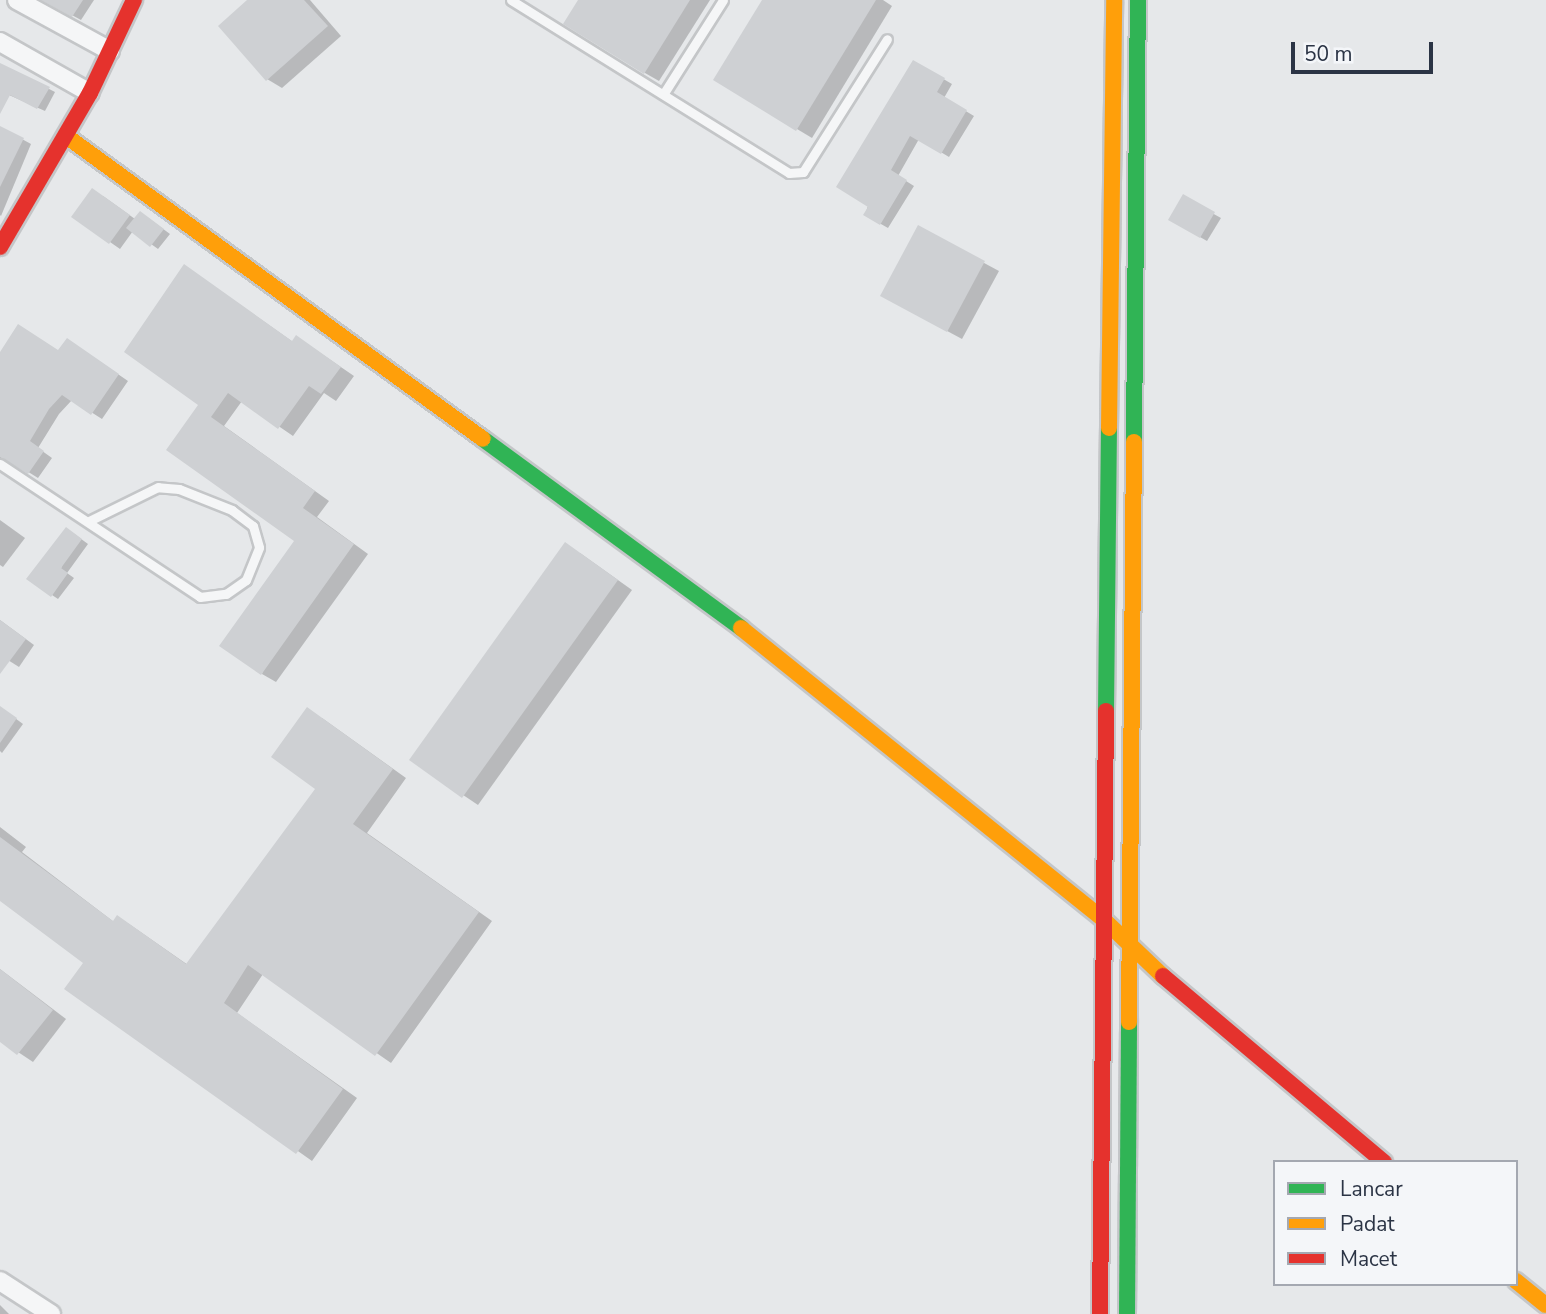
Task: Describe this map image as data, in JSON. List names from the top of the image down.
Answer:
{
  "legend": ["Lancar", "Padat", "Macet"],
  "scale_bar": "50 m"
}
